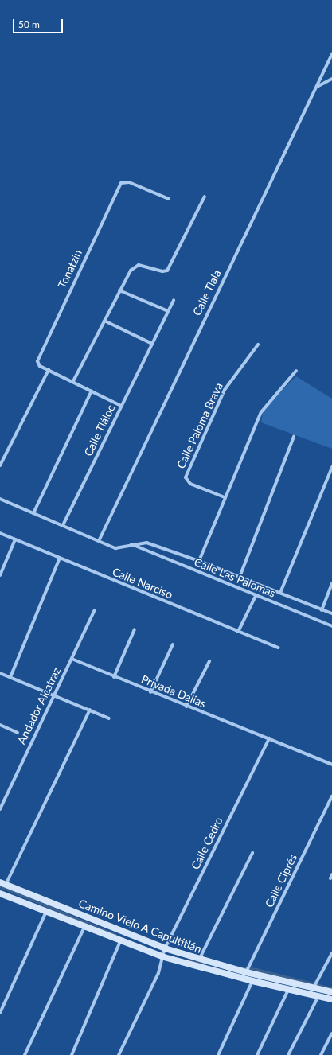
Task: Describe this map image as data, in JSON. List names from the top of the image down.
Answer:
{
  "streets": {
    "main road": ["Camino Viejo A Capultitlán"],
    "street": [
      "Tonatzin",
      "Calle Tlala",
      "Calle Paloma Brava",
      "Calle Tláloc",
      "Calle Las Palomas",
      "Calle Narciso",
      "Privada Dalias",
      "Andador Alcatraz",
      "Calle Cedro",
      "Calle Ciprés"
    ]
  },
  "crossings": [
    ["Calle Tlala", "Calle Las Palomas"],
    ["Calle Tláloc", "Calle Las Palomas"],
    ["Privada Dalias", "Andador Alcatraz"],
    ["Privada Dalias", "Calle Cedro"],
    ["Calle Cedro", "Camino Viejo A Capultitlán"],
    ["Calle Ciprés", "Camino Viejo A Capultitlán"]
  ],
  "scale_bar": "50 m"
}
